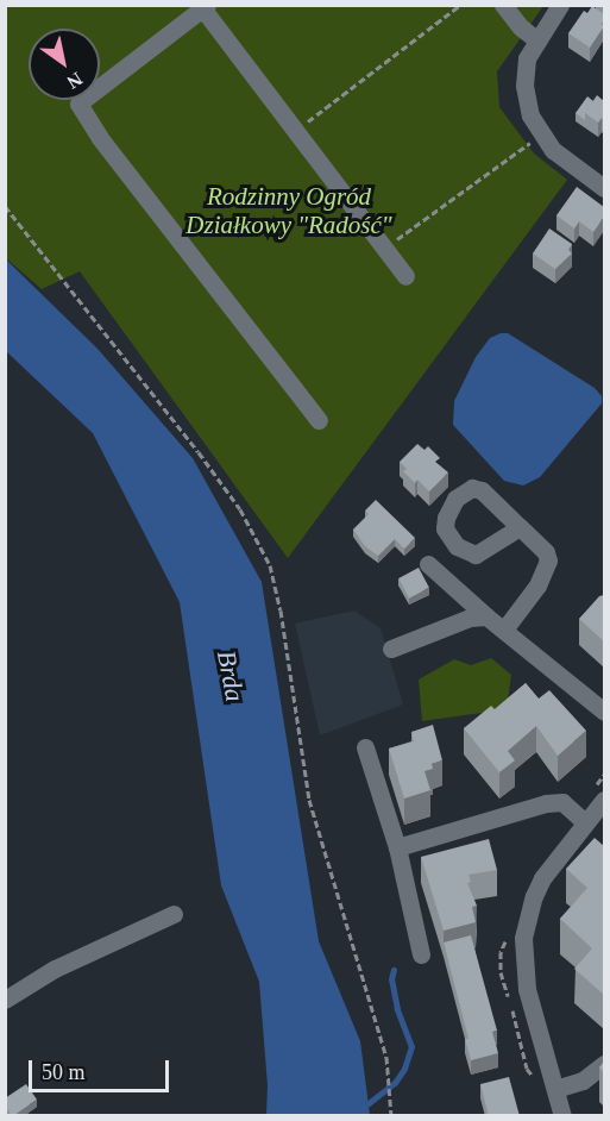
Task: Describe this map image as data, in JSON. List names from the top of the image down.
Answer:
{
  "water": ["Brda"],
  "parks": ["Rodzinny Ogród Działkowy \"Radość\""],
  "scale_bar": "50 m",
  "north": "bottom right"
}
